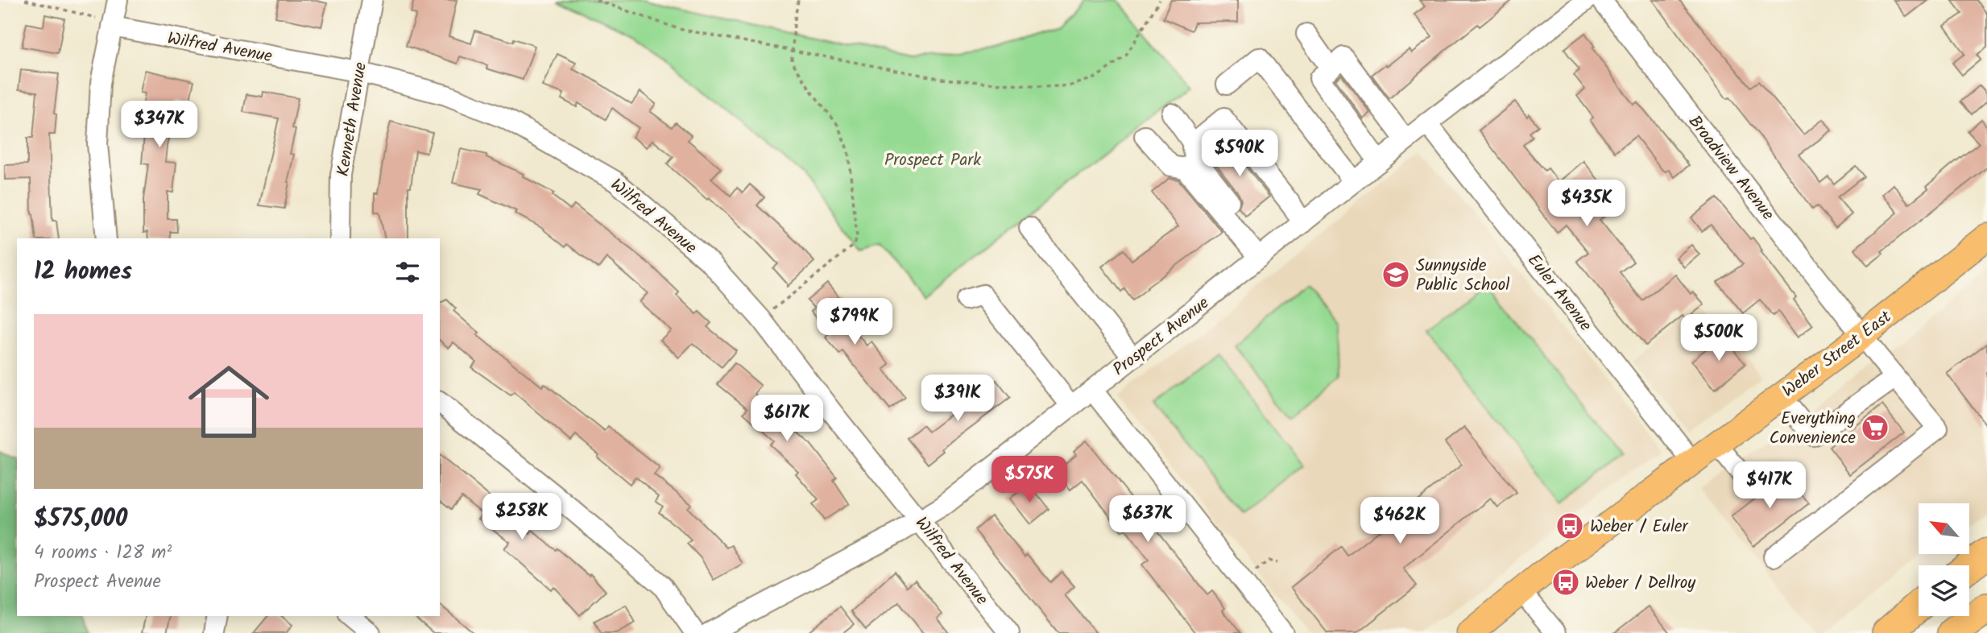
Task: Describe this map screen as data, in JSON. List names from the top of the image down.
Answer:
{
  "streets": {
    "main road": ["Weber Street East"],
    "street": [
      "Wilfred Avenue",
      "Kenneth Avenue",
      "Broadview Avenue",
      "Euler Avenue",
      "Prospect Avenue"
    ]
  },
  "crossings": [
    ["Wilfred Avenue", "Kenneth Avenue"],
    ["Wilfred Avenue", "Prospect Avenue"],
    ["Broadview Avenue", "Weber Street East"],
    ["Euler Avenue", "Prospect Avenue"],
    ["Euler Avenue", "Weber Street East"]
  ],
  "parks": ["Prospect Park"],
  "places": {
    "school or university": ["Sunnyside Public School"],
    "supermarket": ["Everything Convenience"],
    "bus stop": ["Weber / Euler", "Weber / Dellroy"]
  },
  "north": "top left",
  "page": {
    "price": [
      "$347K",
      "$590K",
      "$435K",
      "$799K",
      "$500K",
      "$391K",
      "$617K",
      "$575K",
      "$417K",
      "$258K",
      "$637K",
      "$462K"
    ],
    "heading": "12 homes",
    "list": [
      {
        "name": "$575,000",
        "note": "4 rooms · 128 m² · Prospect Avenue"
      }
    ]
  }
}
